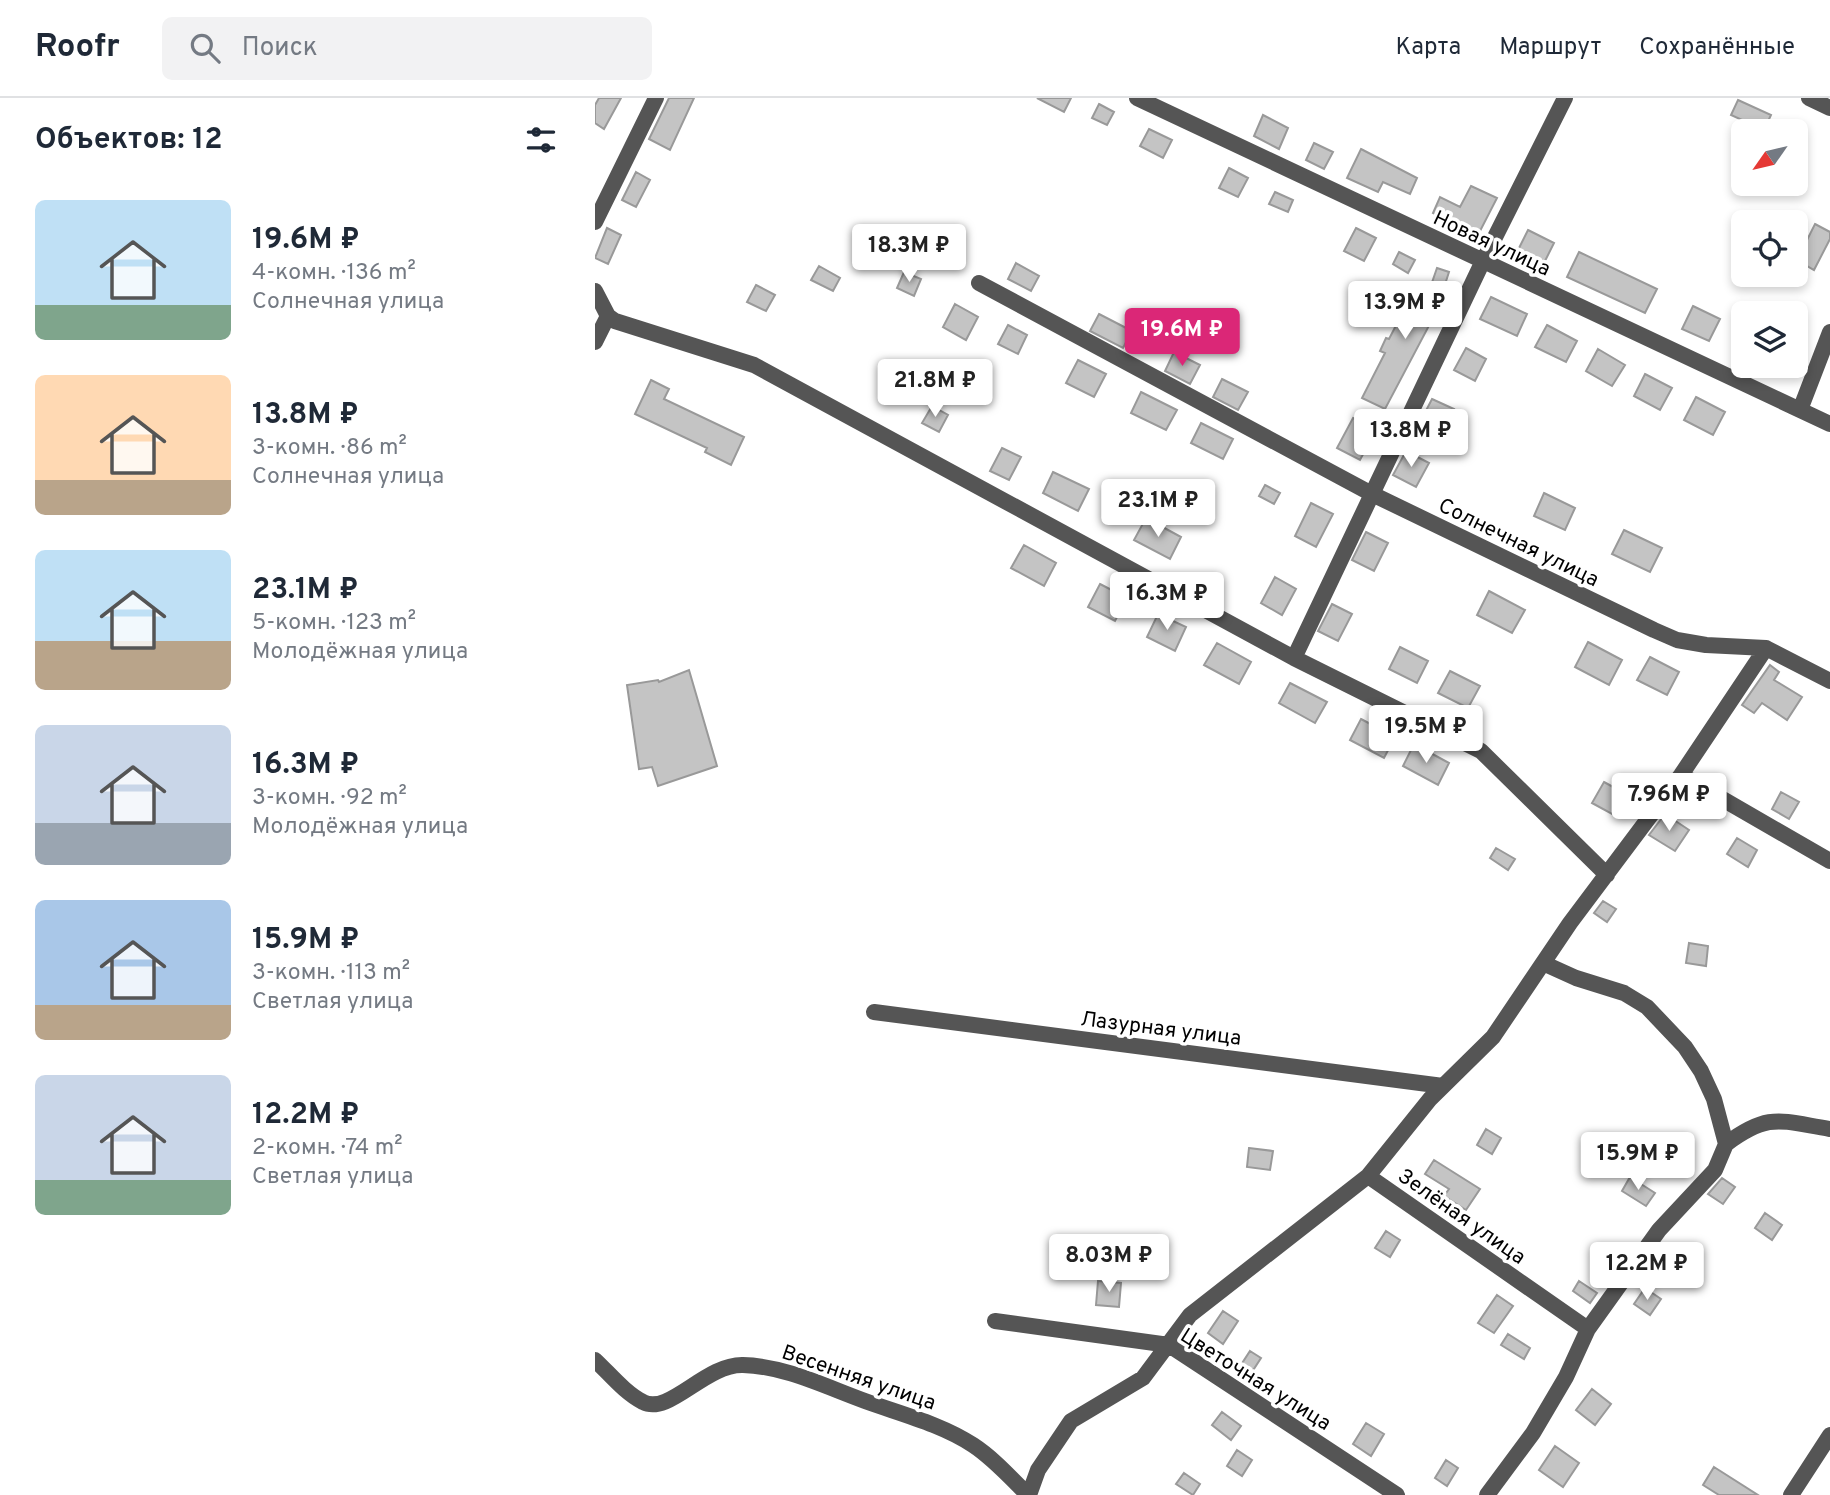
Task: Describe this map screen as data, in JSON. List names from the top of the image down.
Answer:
{
  "streets": {
    "street": [
      "Новая улица",
      "Солнечная улица",
      "Лазурная улица",
      "Зелёная улица",
      "Весенняя улица",
      "Цветочная улица"
    ]
  },
  "crossings": [
    ["Солнечная улица", "Зелёная улица"],
    ["Лазурная улица", "Зелёная улица"]
  ],
  "north": "bottom left",
  "page": {
    "header": "Roofr",
    "search": "Поиск",
    "nav": ["Карта", "Маршрут", "Сохранённые"],
    "heading": "Объектов: 12",
    "list": [
      {
        "name": "19.6M ₽",
        "note": "4-комн. · 136 m² · Солнечная улица"
      },
      {
        "name": "13.8M ₽",
        "note": "3-комн. · 86 m² · Солнечная улица"
      },
      {
        "name": "23.1M ₽",
        "note": "5-комн. · 123 m² · Молодёжная улица"
      },
      {
        "name": "16.3M ₽",
        "note": "3-комн. · 92 m² · Молодёжная улица"
      },
      {
        "name": "15.9M ₽",
        "note": "3-комн. · 113 m² · Светлая улица"
      },
      {
        "name": "12.2M ₽",
        "note": "2-комн. · 74 m² · Светлая улица"
      }
    ],
    "price": [
      "18.3M ₽",
      "13.9M ₽",
      "19.6M ₽",
      "21.8M ₽",
      "13.8M ₽",
      "23.1M ₽",
      "16.3M ₽",
      "19.5M ₽",
      "7.96M ₽",
      "15.9M ₽",
      "8.03M ₽",
      "12.2M ₽"
    ]
  }
}
